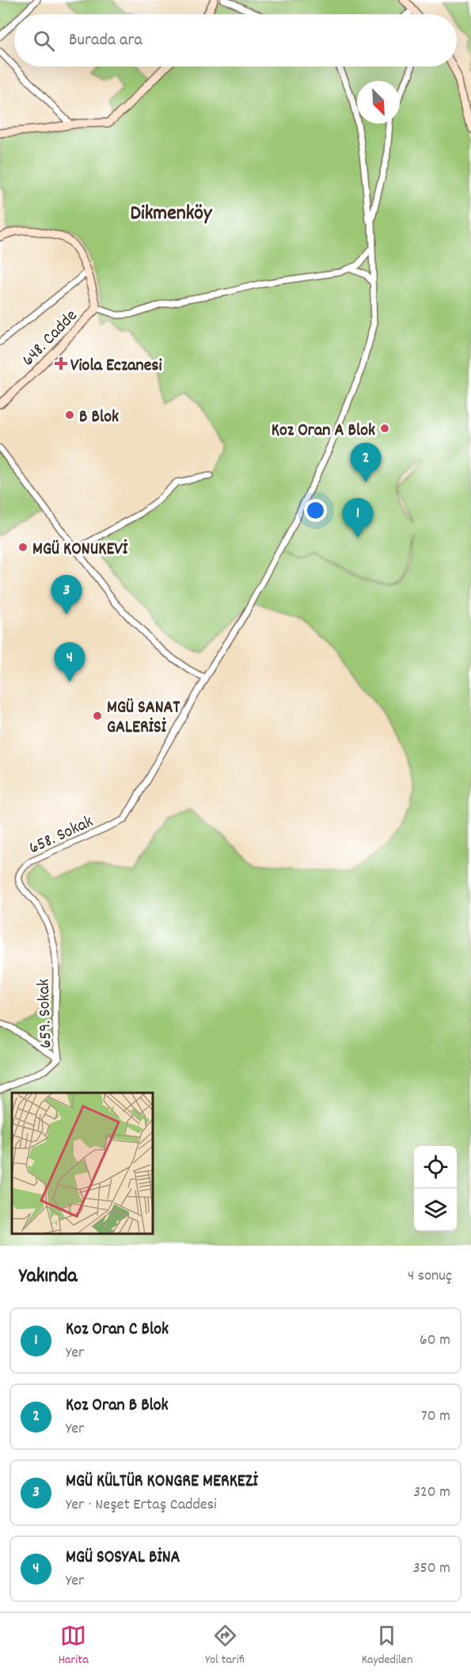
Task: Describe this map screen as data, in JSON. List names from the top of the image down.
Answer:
{
  "streets": {
    "street": ["648. Cadde", "658. Sokak", "659. Sokak"]
  },
  "crossings": [
    ["658. Sokak", "659. Sokak"]
  ],
  "districts": ["Dikmenköy"],
  "places": {
    "health": ["Viola Eczanesi"],
    "other": [
      "B Blok",
      "Koz Oran A Blok",
      "MGÜ KONUKEVİ",
      "MGÜ SANAT GALERİSİ"
    ]
  },
  "north": "bottom right",
  "page": {
    "search": "Burada ara",
    "pins": [
      "2",
      "1",
      "3",
      "4"
    ],
    "heading": ["Yakında", "4 sonuç"],
    "list": [
      {
        "mark": "1",
        "name": "Koz Oran C Blok",
        "note": "Yer",
        "value": "60 m"
      },
      {
        "mark": "2",
        "name": "Koz Oran B Blok",
        "note": "Yer",
        "value": "70 m"
      },
      {
        "mark": "3",
        "name": "MGÜ KÜLTÜR KONGRE MERKEZİ",
        "note": "Yer · Neşet Ertaş Caddesi",
        "value": "320 m"
      },
      {
        "mark": "4",
        "name": "MGÜ SOSYAL BİNA",
        "note": "Yer",
        "value": "350 m"
      }
    ],
    "nav": ["Harita", "Yol tarifi", "Kaydedilen"]
  }
}
